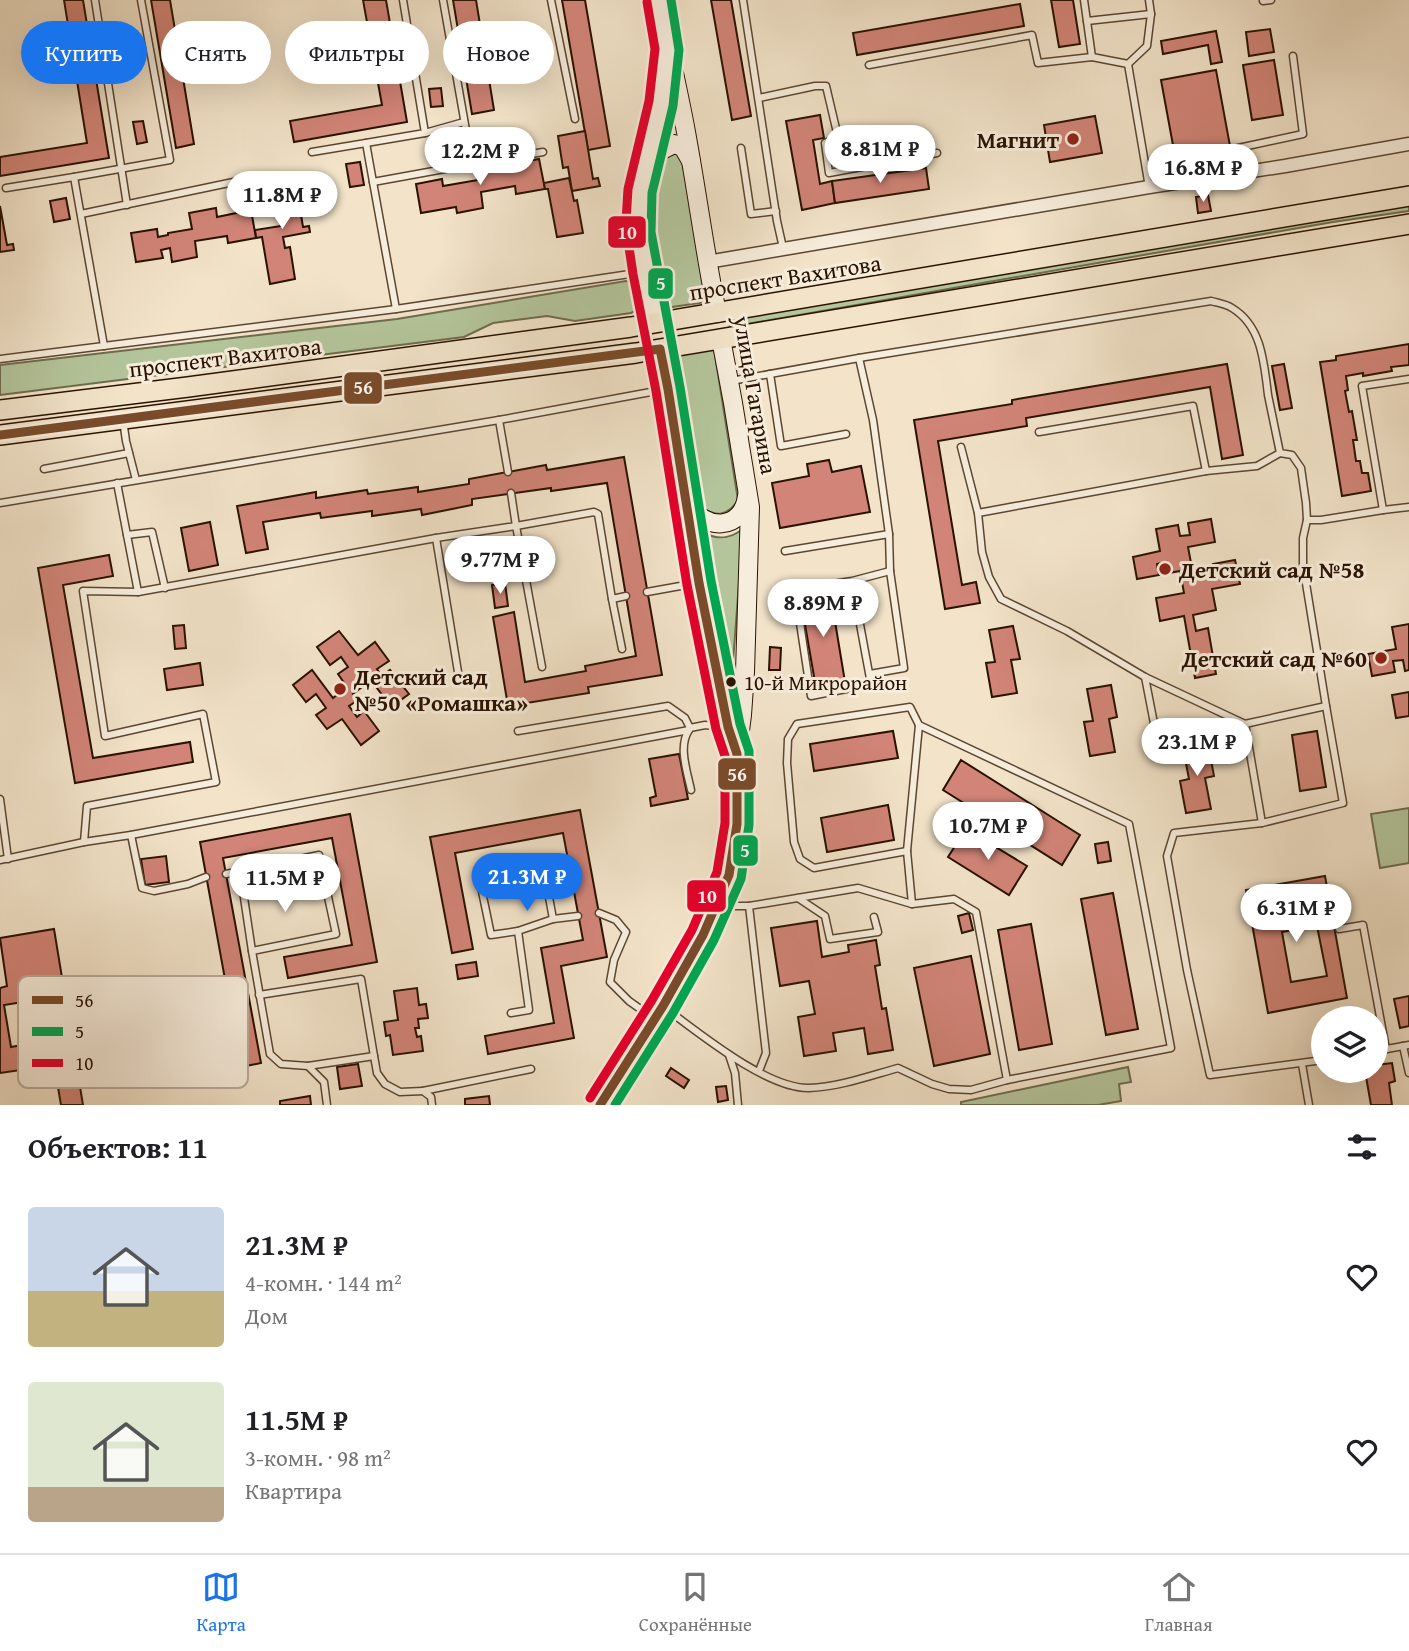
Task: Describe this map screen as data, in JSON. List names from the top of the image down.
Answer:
{
  "streets": {
    "main road": ["проспект Вахитова", "улица Гагарина"]
  },
  "crossings": [
    ["проспект Вахитова", "улица Гагарина"]
  ],
  "places": [
    "Магнит",
    "Детский сад №58",
    "Детский сад №60",
    "10-й Микрорайон",
    "Детский сад №50 «Ромашка»"
  ],
  "lines": ["transit line 5", "transit line 10", "transit line 56"],
  "legend": ["56", "5", "10"],
  "page": {
    "chip": [
      "Купить",
      "Снять",
      "Фильтры",
      "Новое"
    ],
    "price": [
      "8.81M ₽",
      "12.2M ₽",
      "16.8M ₽",
      "11.8M ₽",
      "9.77M ₽",
      "8.89M ₽",
      "23.1M ₽",
      "10.7M ₽",
      "21.3M ₽",
      "11.5M ₽",
      "6.31M ₽"
    ],
    "heading": "Объектов: 11",
    "list": [
      {
        "name": "21.3M ₽",
        "note": "4-комн. · 144 m² · Дом"
      },
      {
        "name": "11.5M ₽",
        "note": "3-комн. · 98 m² · Квартира"
      }
    ],
    "tabs": ["Карта", "Сохранённые", "Главная"]
  }
}
